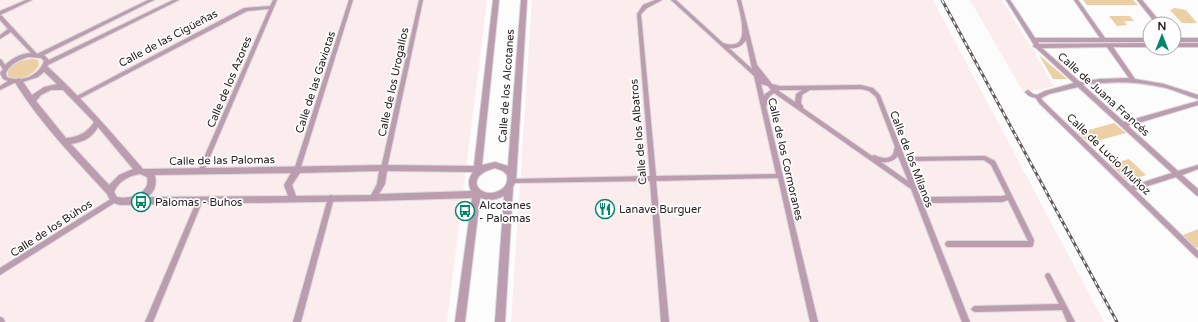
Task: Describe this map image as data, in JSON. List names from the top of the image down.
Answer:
{
  "streets": {
    "street": [
      "Calle de las Cigüeñas",
      "Calle de los Azores",
      "Calle de las Gaviotas",
      "Calle de los Urogallos",
      "Calle de los Alcotanes",
      "Calle de Juana Francés",
      "Calle de los Albatros",
      "Calle de Lucio Muñoz",
      "Calle de los Cormoranes",
      "Calle de los Milanos",
      "Calle de las Palomas",
      "Calle de los Búhos"
    ]
  },
  "crossings": [
    ["Calle de las Cigüeñas", "Calle de los Azores"],
    ["Calle de los Azores", "Calle de las Palomas"],
    ["Calle de las Gaviotas", "Calle de las Palomas"],
    ["Calle de los Urogallos", "Calle de las Palomas"],
    ["Calle de los Alcotanes", "Calle de las Palomas"],
    ["Calle de las Palomas", "Calle de los Búhos"]
  ],
  "places": {
    "bus stop": ["Palomas - Buhos", "Alcotanes - Palomas"],
    "restaurant": ["Lanave Burguer"]
  },
  "north": "top"
}
